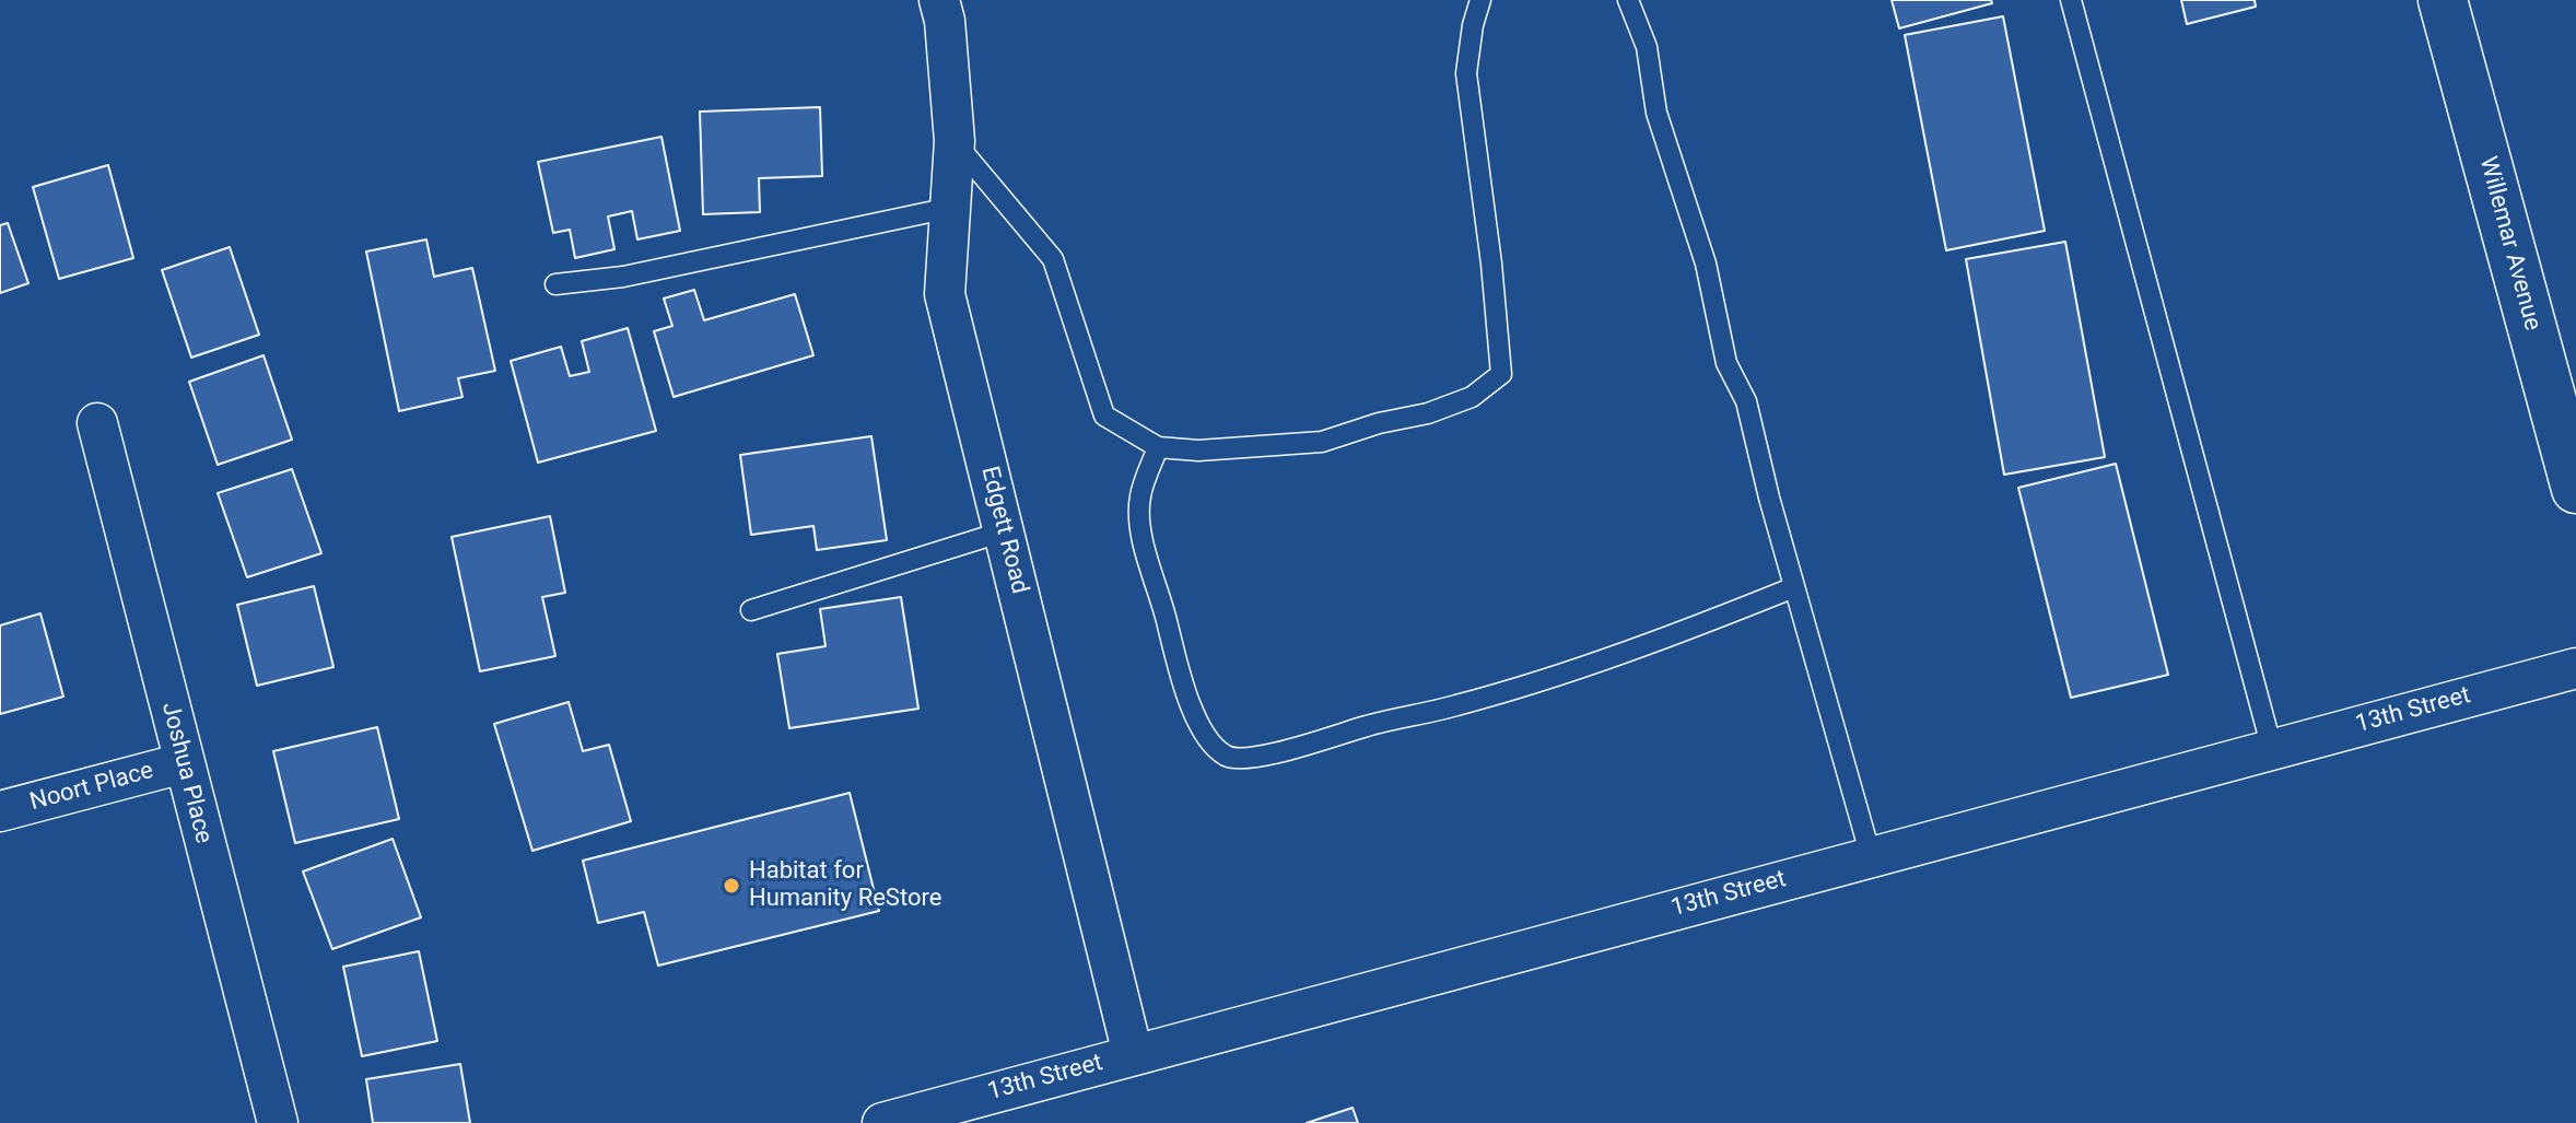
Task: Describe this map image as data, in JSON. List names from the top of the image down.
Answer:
{
  "streets": {
    "street": [
      "Willemar Avenue",
      "Edgett Road",
      "13th Street",
      "Joshua Place",
      "Noort Place"
    ]
  },
  "crossings": [
    ["Edgett Road", "13th Street"],
    ["Joshua Place", "Noort Place"]
  ],
  "places": ["Habitat for Humanity ReStore"]
}
